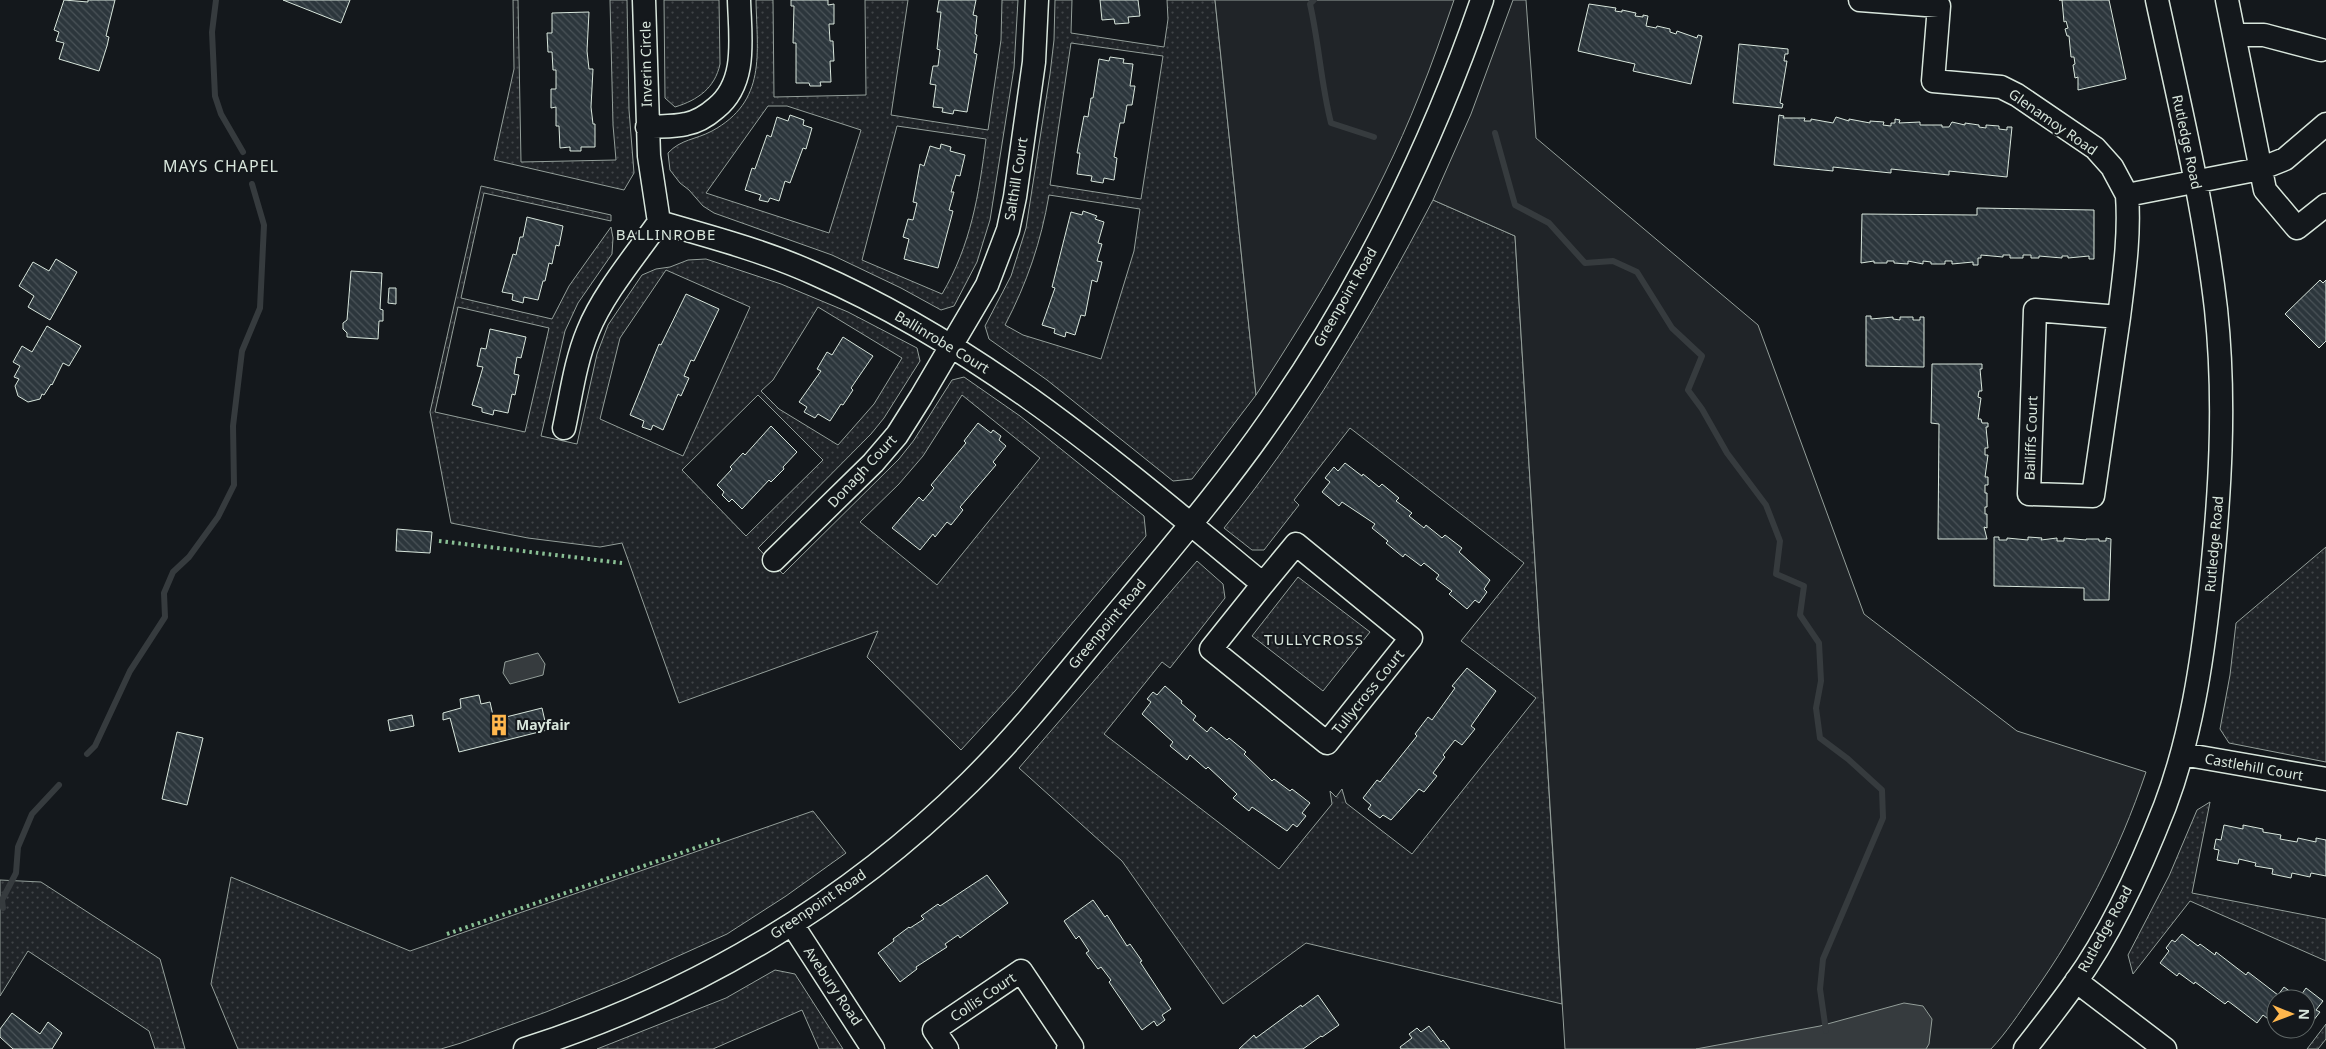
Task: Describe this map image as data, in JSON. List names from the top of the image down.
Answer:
{
  "streets": {
    "street": [
      "Inverin Circle",
      "Glenamoy Road",
      "Rutledge Road",
      "Salthill Court",
      "Greenpoint Road",
      "Ballinrobe Court",
      "Bailiffs Court",
      "Donagh Court",
      "Tullycross Court",
      "Castlehill Court",
      "Avebury Road",
      "Collis Court"
    ]
  },
  "crossings": [
    ["Inverin Circle", "Ballinrobe Court"],
    ["Glenamoy Road", "Bailiffs Court"],
    ["Rutledge Road", "Castlehill Court"],
    ["Salthill Court", "Ballinrobe Court"],
    ["Salthill Court", "Donagh Court"],
    ["Greenpoint Road", "Ballinrobe Court"],
    ["Greenpoint Road", "Avebury Road"],
    ["Ballinrobe Court", "Donagh Court"]
  ],
  "districts": ["MAYS CHAPEL", "BALLINROBE", "TULLYCROSS"],
  "places": {
    "building": ["Mayfair"]
  },
  "north": "right"
}
